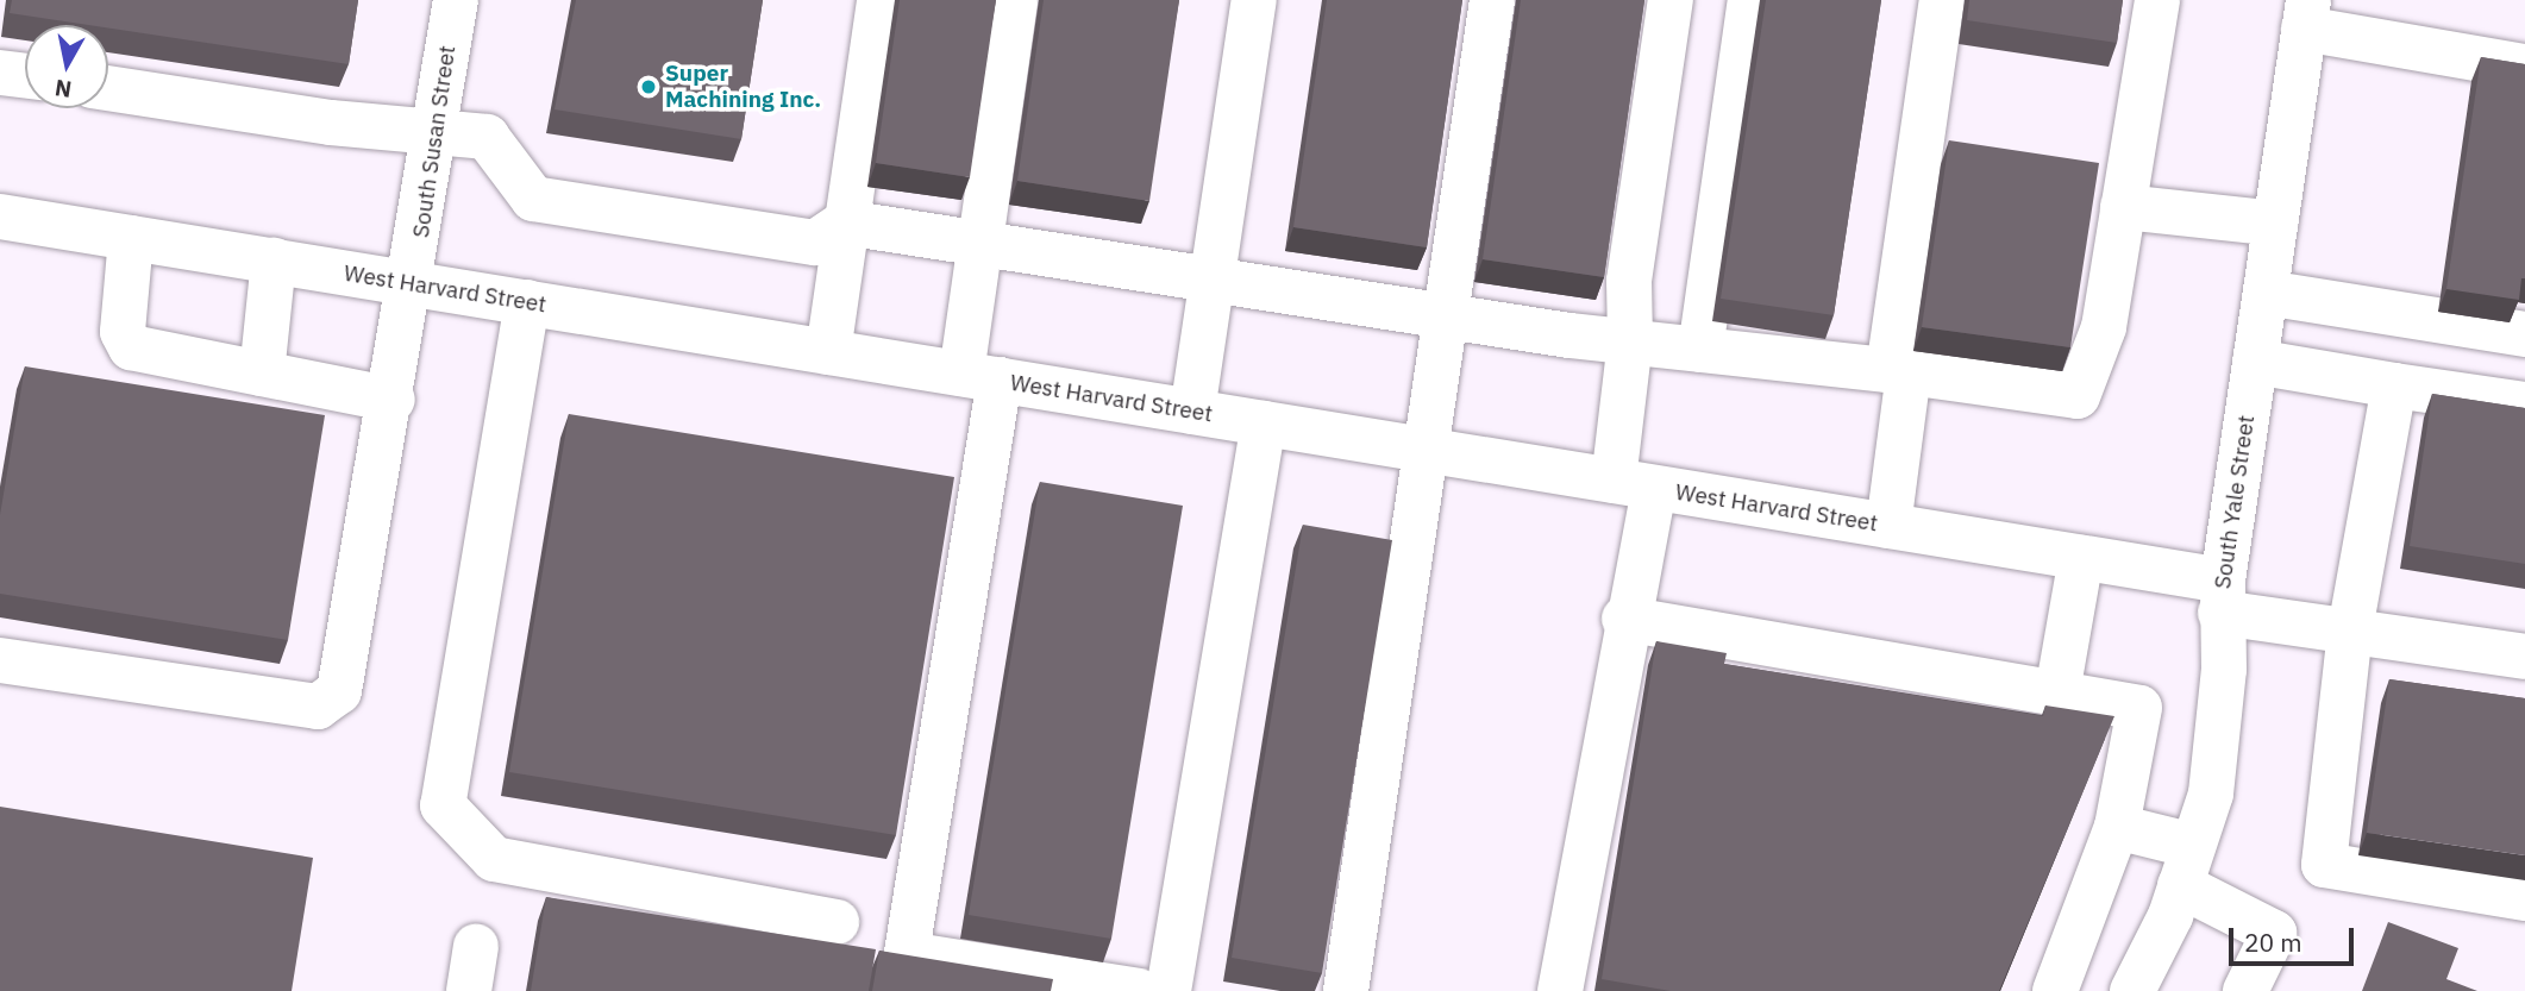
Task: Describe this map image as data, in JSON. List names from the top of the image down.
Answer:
{
  "streets": {
    "street": ["South Susan Street", "West Harvard Street", "South Yale Street"]
  },
  "crossings": [
    ["South Susan Street", "West Harvard Street"],
    ["West Harvard Street", "South Yale Street"]
  ],
  "places": ["Super Machining Inc."],
  "scale_bar": "20 m",
  "north": "bottom"
}
